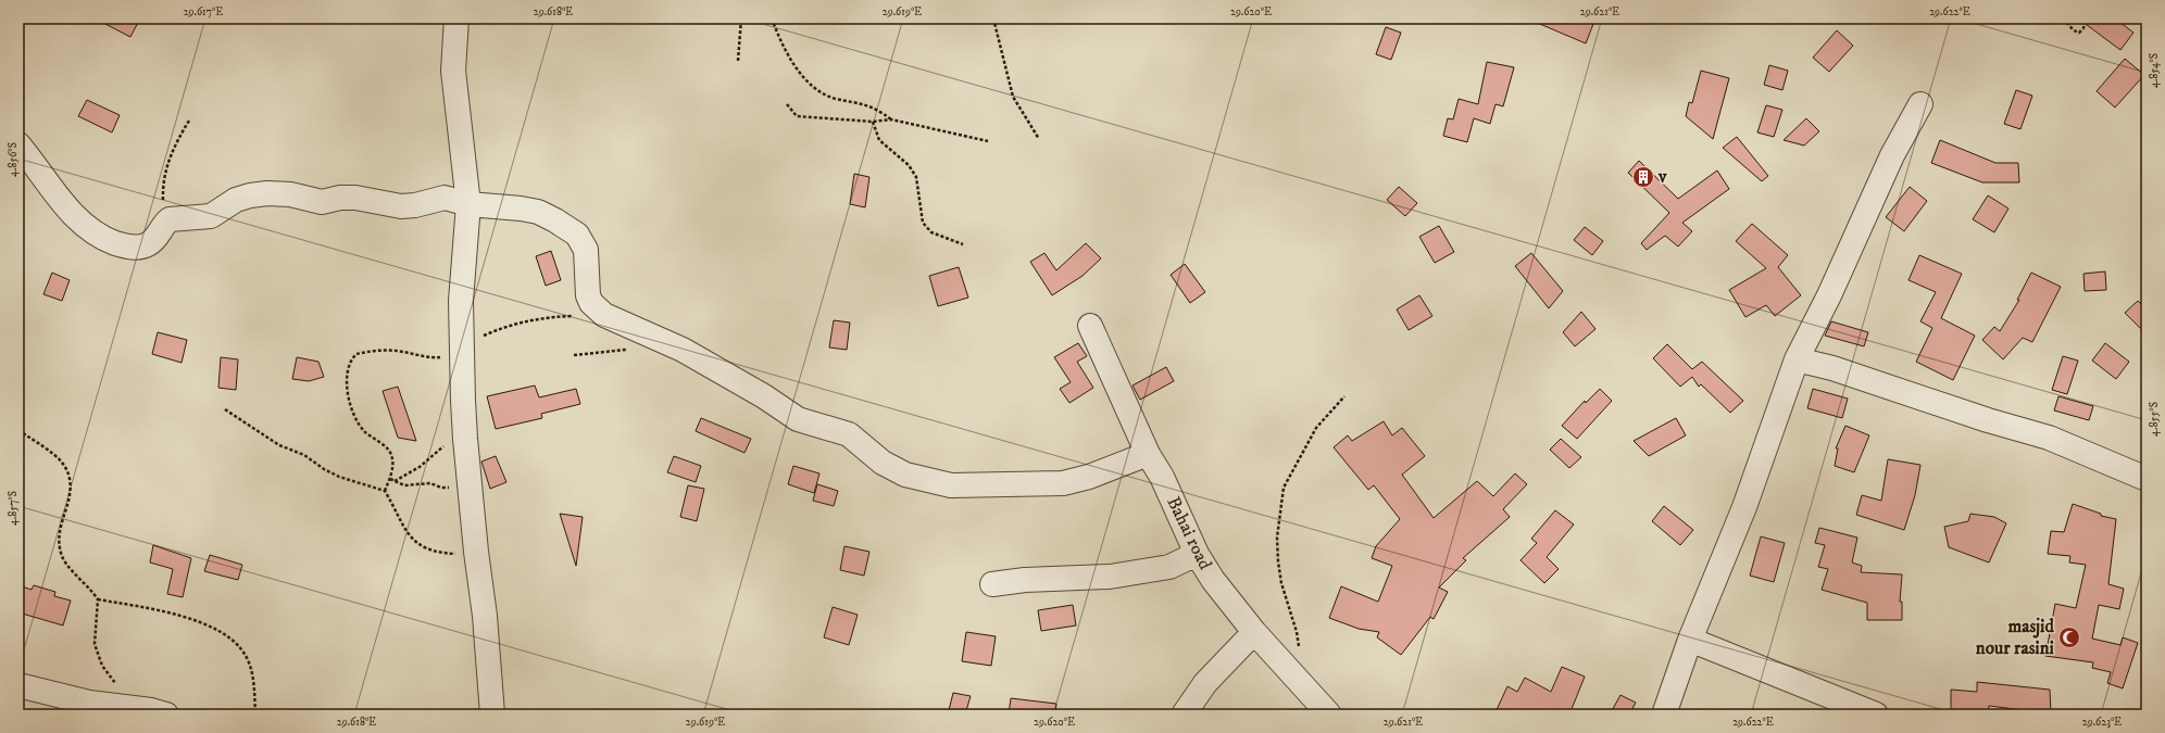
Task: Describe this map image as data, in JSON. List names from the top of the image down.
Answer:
{
  "streets": {
    "street": ["Bahai road"]
  },
  "places": {
    "building": ["v"],
    "mosque": ["masjid nour rasini"]
  },
  "coordinates": [
    "29.617°E",
    "29.618°E",
    "29.619°E",
    "29.620°E",
    "29.621°E",
    "29.622°E",
    "4.854°S",
    "4.856°S",
    "4.855°S",
    "4.857°S",
    "29.623°E"
  ]
}
